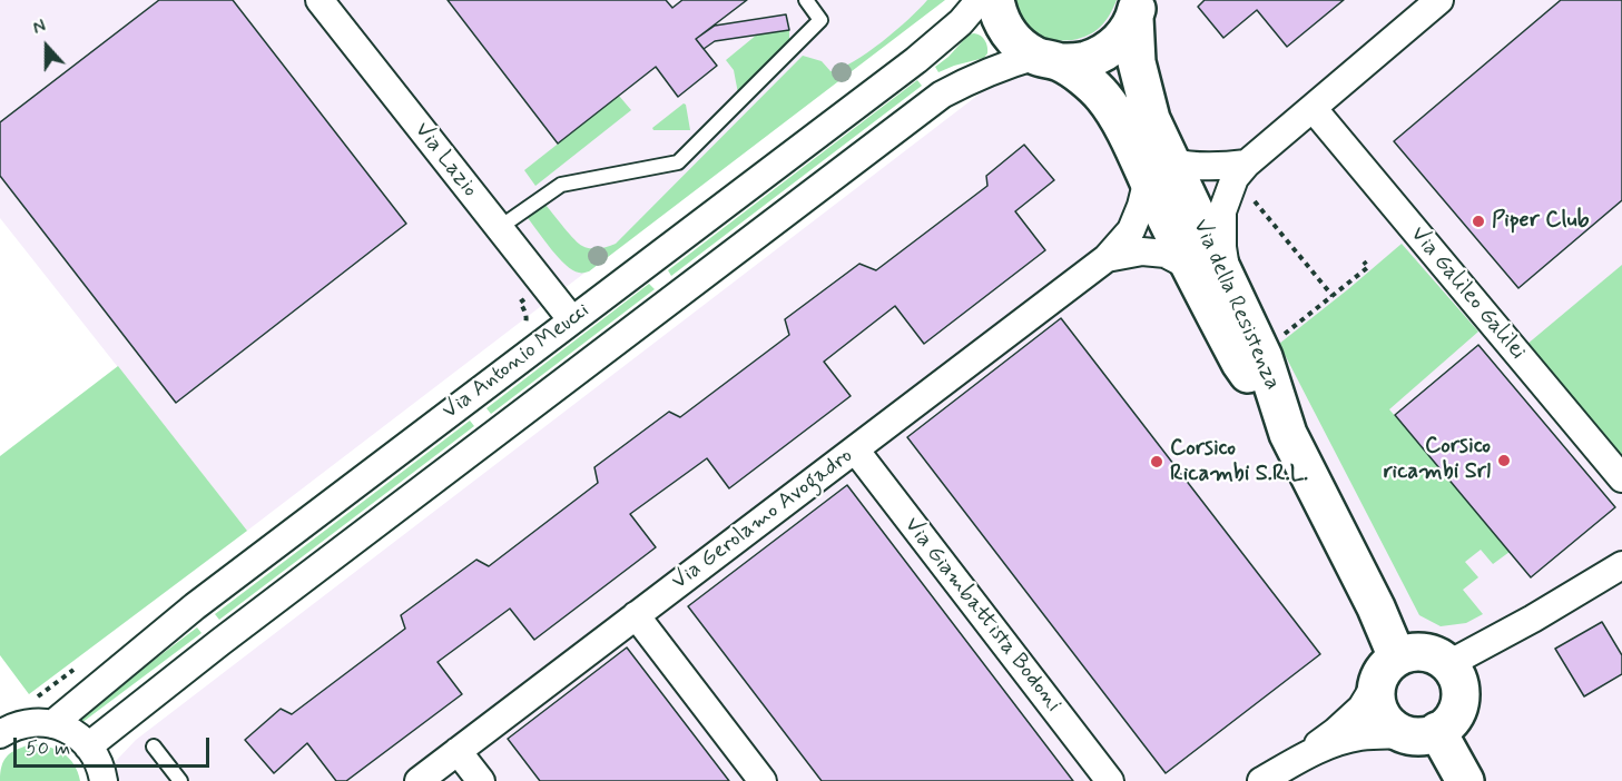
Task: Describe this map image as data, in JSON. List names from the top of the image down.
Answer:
{
  "streets": {
    "street": [
      "Via Lazio",
      "Via Galileo Galilei",
      "Via della Resistenza",
      "Via Antonio Meucci",
      "Via Gerolamo Avogadro",
      "Via Giambattista Bodoni"
    ]
  },
  "crossings": [
    ["Via Lazio", "Via Antonio Meucci"],
    ["Via della Resistenza", "Via Gerolamo Avogadro"],
    ["Via Gerolamo Avogadro", "Via Giambattista Bodoni"]
  ],
  "places": ["Piper Club", "Corsico ricambi Srl", "Corsico Ricambi S.R.L."],
  "scale_bar": "50 m",
  "north": "top"
}
